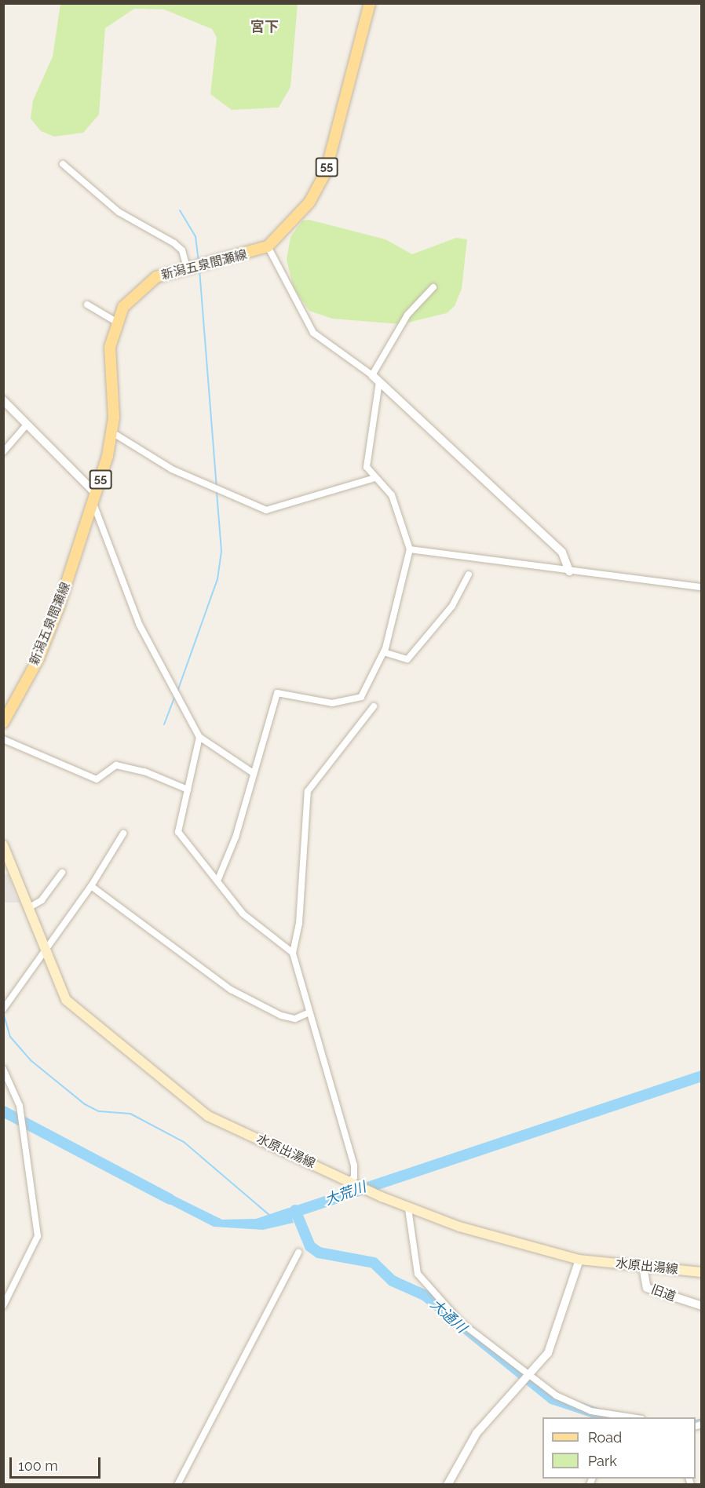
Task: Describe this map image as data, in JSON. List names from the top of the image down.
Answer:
{
  "streets": {
    "main road": ["55", "新潟五泉間瀬線", "水原出湯線"],
    "street": ["旧道"]
  },
  "crossings": [
    ["55", "新潟五泉間瀬線"],
    ["水原出湯線", "旧道"]
  ],
  "districts": ["宮下"],
  "water": ["大荒川", "大通川"],
  "legend": ["Road", "Park"],
  "scale_bar": "100 m"
}
